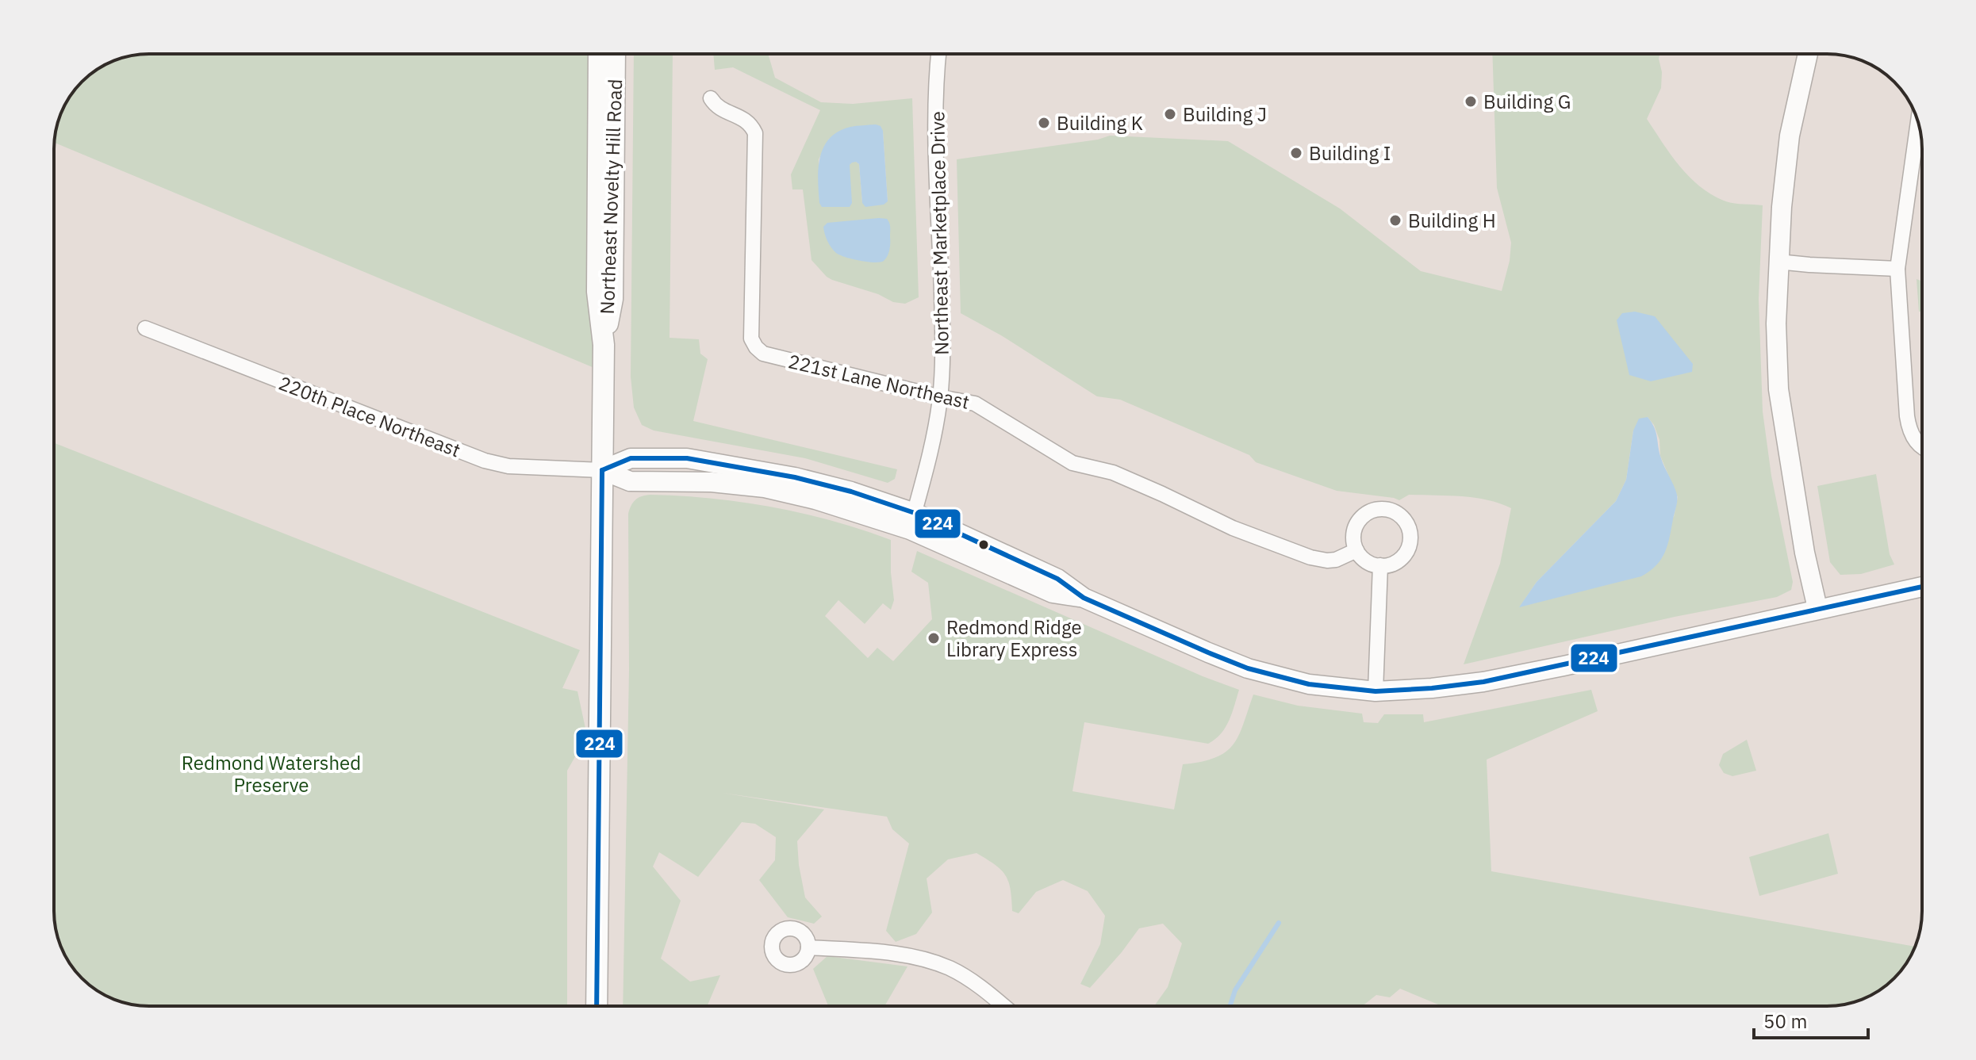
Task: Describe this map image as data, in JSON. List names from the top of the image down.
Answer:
{
  "streets": {
    "main road": ["Northeast Novelty Hill Road"],
    "street": ["Northeast Marketplace Drive", "221st Lane Northeast", "220th Place Northeast"]
  },
  "crossings": [
    ["Northeast Novelty Hill Road", "220th Place Northeast"],
    ["Northeast Marketplace Drive", "221st Lane Northeast"]
  ],
  "parks": ["Redmond Watershed Preserve"],
  "places": [
    "Building G",
    "Building J",
    "Building K",
    "Building I",
    "Building H",
    "Redmond Ridge Library Express"
  ],
  "lines": ["transit line 224"],
  "scale_bar": "50 m"
}
